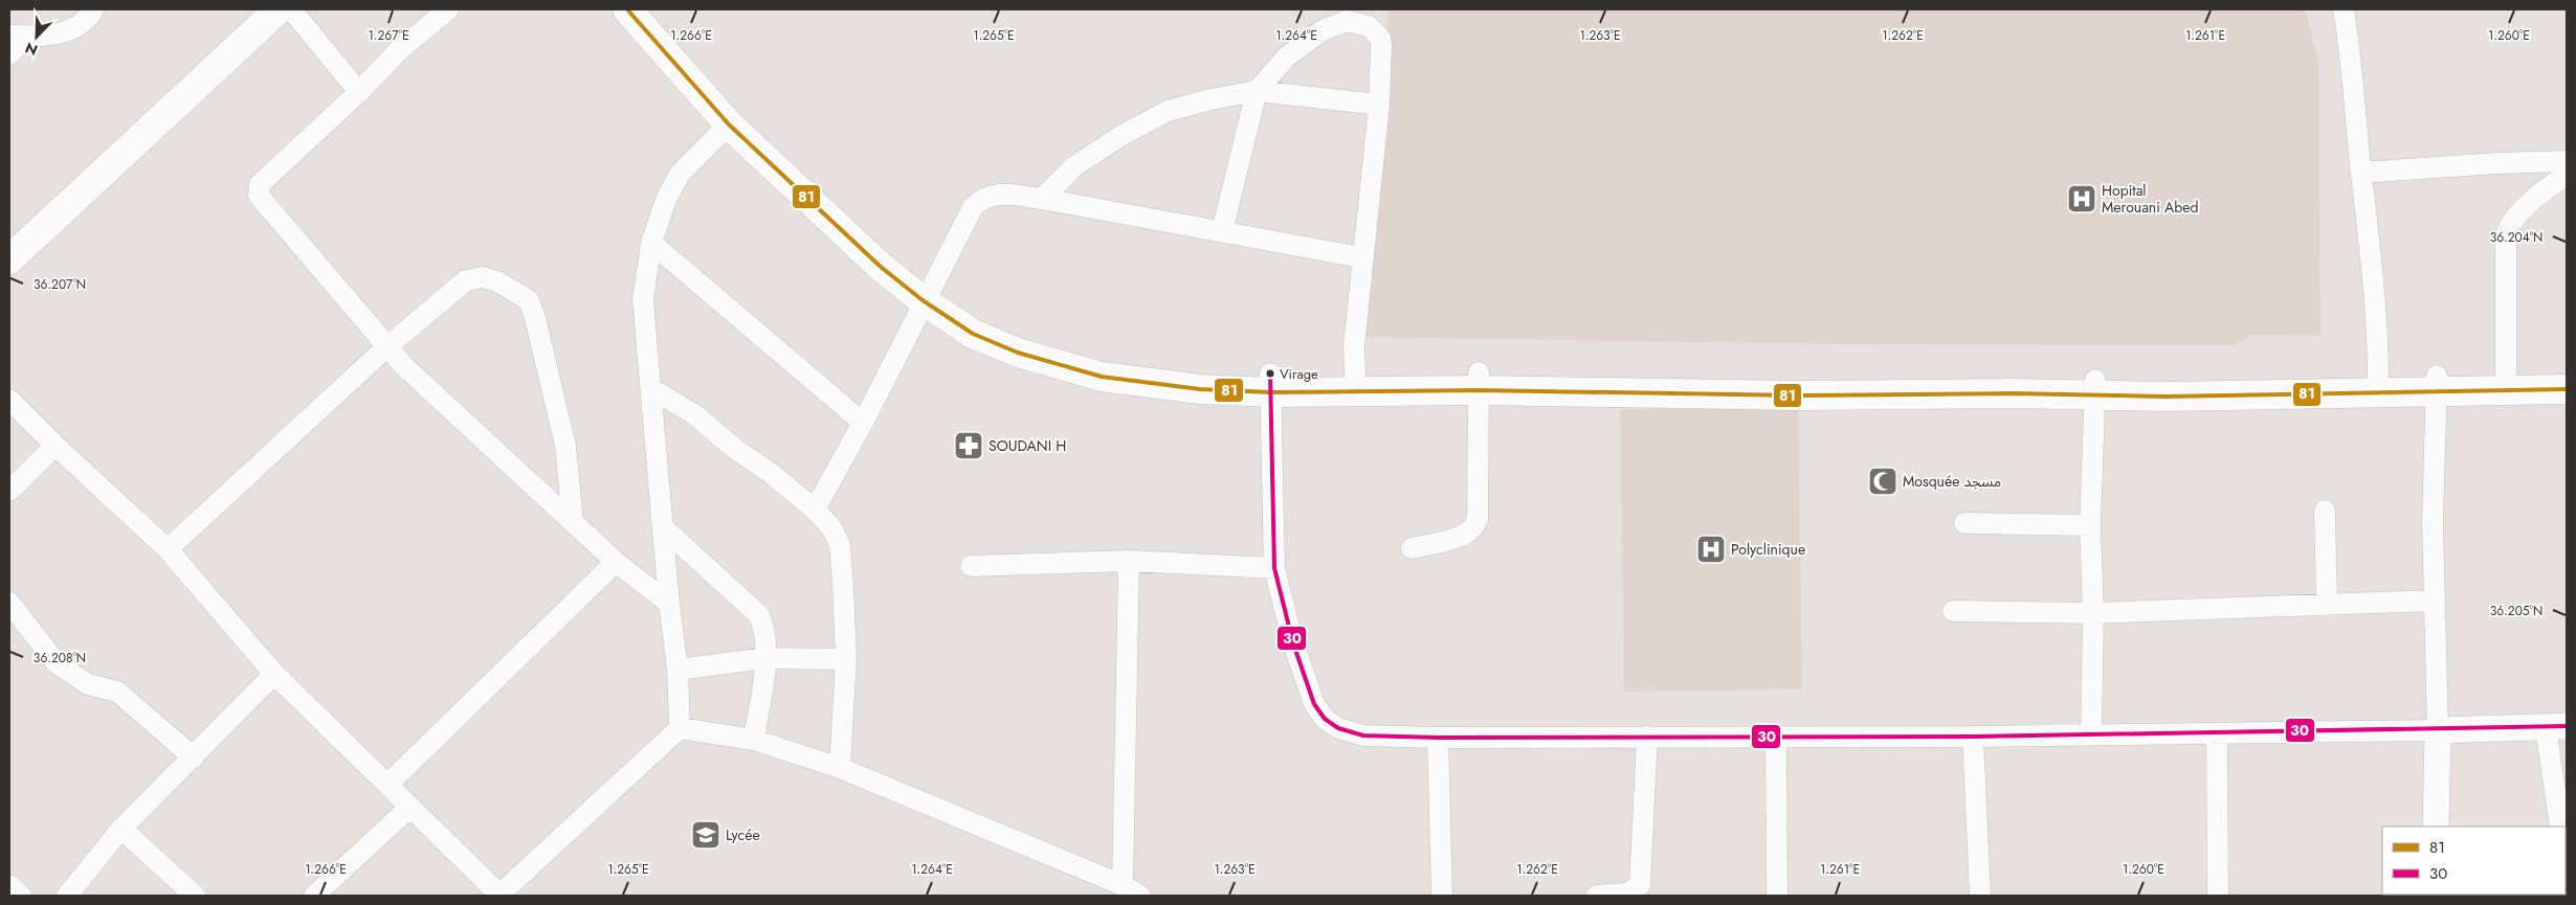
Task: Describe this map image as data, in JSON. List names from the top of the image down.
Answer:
{
  "places": {
    "hospital": ["Hopital Merouani Abed", "Polyclinique"],
    "other": ["Virage"],
    "pharmacy": ["SOUDANI H"],
    "mosque": ["Mosquée مسجد"],
    "school or university": ["Lycée"]
  },
  "lines": ["transit line 81", "transit line 30"],
  "legend": ["81", "30"],
  "north": "bottom left",
  "coordinates": [
    "1.267°E",
    "1.266°E",
    "1.265°E",
    "1.264°E",
    "1.262°E",
    "1.261°E",
    "1.260°E",
    "1.263°E",
    "36.204°N",
    "36.207°N",
    "36.205°N",
    "36.208°N"
  ]
}
